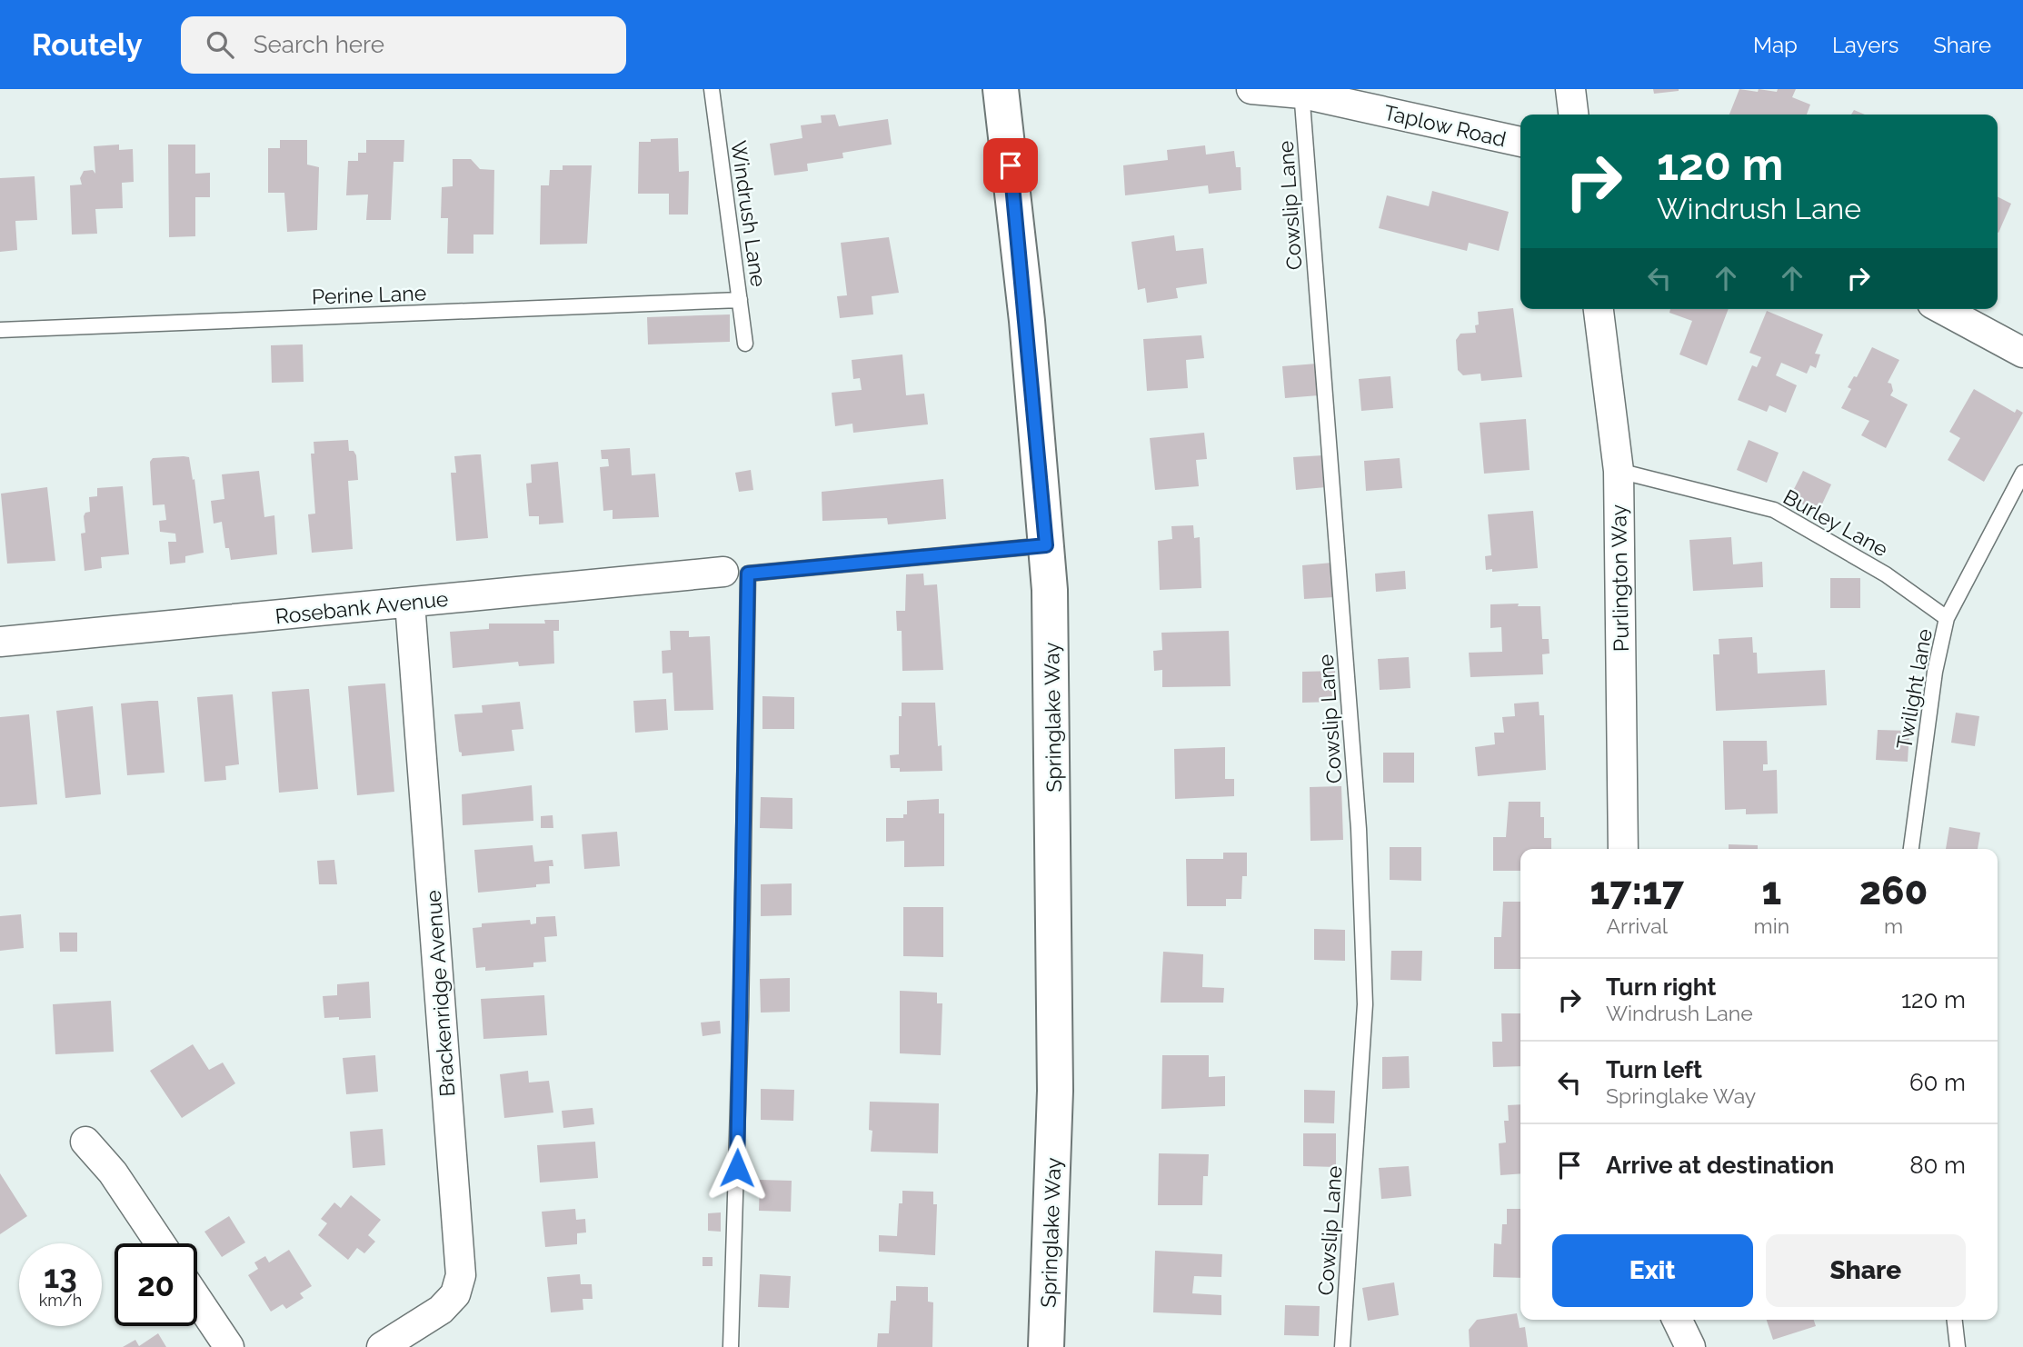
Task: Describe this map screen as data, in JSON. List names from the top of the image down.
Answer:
{
  "streets": {
    "street": [
      "Taplow Road",
      "Purlington Way",
      "Rosebank Avenue",
      "Springlake Way",
      "Brackenridge Avenue"
    ],
    "lane": [
      "Cowslip Lane",
      "Windrush Lane",
      "Perine Lane",
      "Burley Lane",
      "Twilight lane"
    ]
  },
  "crossings": [
    ["Taplow Road", "Cowslip Lane"],
    ["Windrush Lane", "Perine Lane"],
    ["Burley Lane", "Purlington Way"],
    ["Burley Lane", "Twilight lane"],
    ["Rosebank Avenue", "Brackenridge Avenue"]
  ],
  "page": {
    "header": "Routely",
    "search": "Search here",
    "nav": ["Map", "Layers", "Share"],
    "turn": ["120 m", "Windrush Lane"],
    "eta": [
      "17:17",
      "Arrival",
      "1",
      "min",
      "260",
      "m"
    ],
    "list": [
      {
        "name": "Turn right",
        "note": "Windrush Lane",
        "value": "120 m"
      },
      {
        "name": "Turn left",
        "note": "Springlake Way",
        "value": "60 m"
      },
      {
        "name": "Arrive at destination",
        "value": "80 m"
      }
    ],
    "buttons": ["Exit", "Share"],
    "speed": "13 km/h",
    "limit": "20"
  }
}
